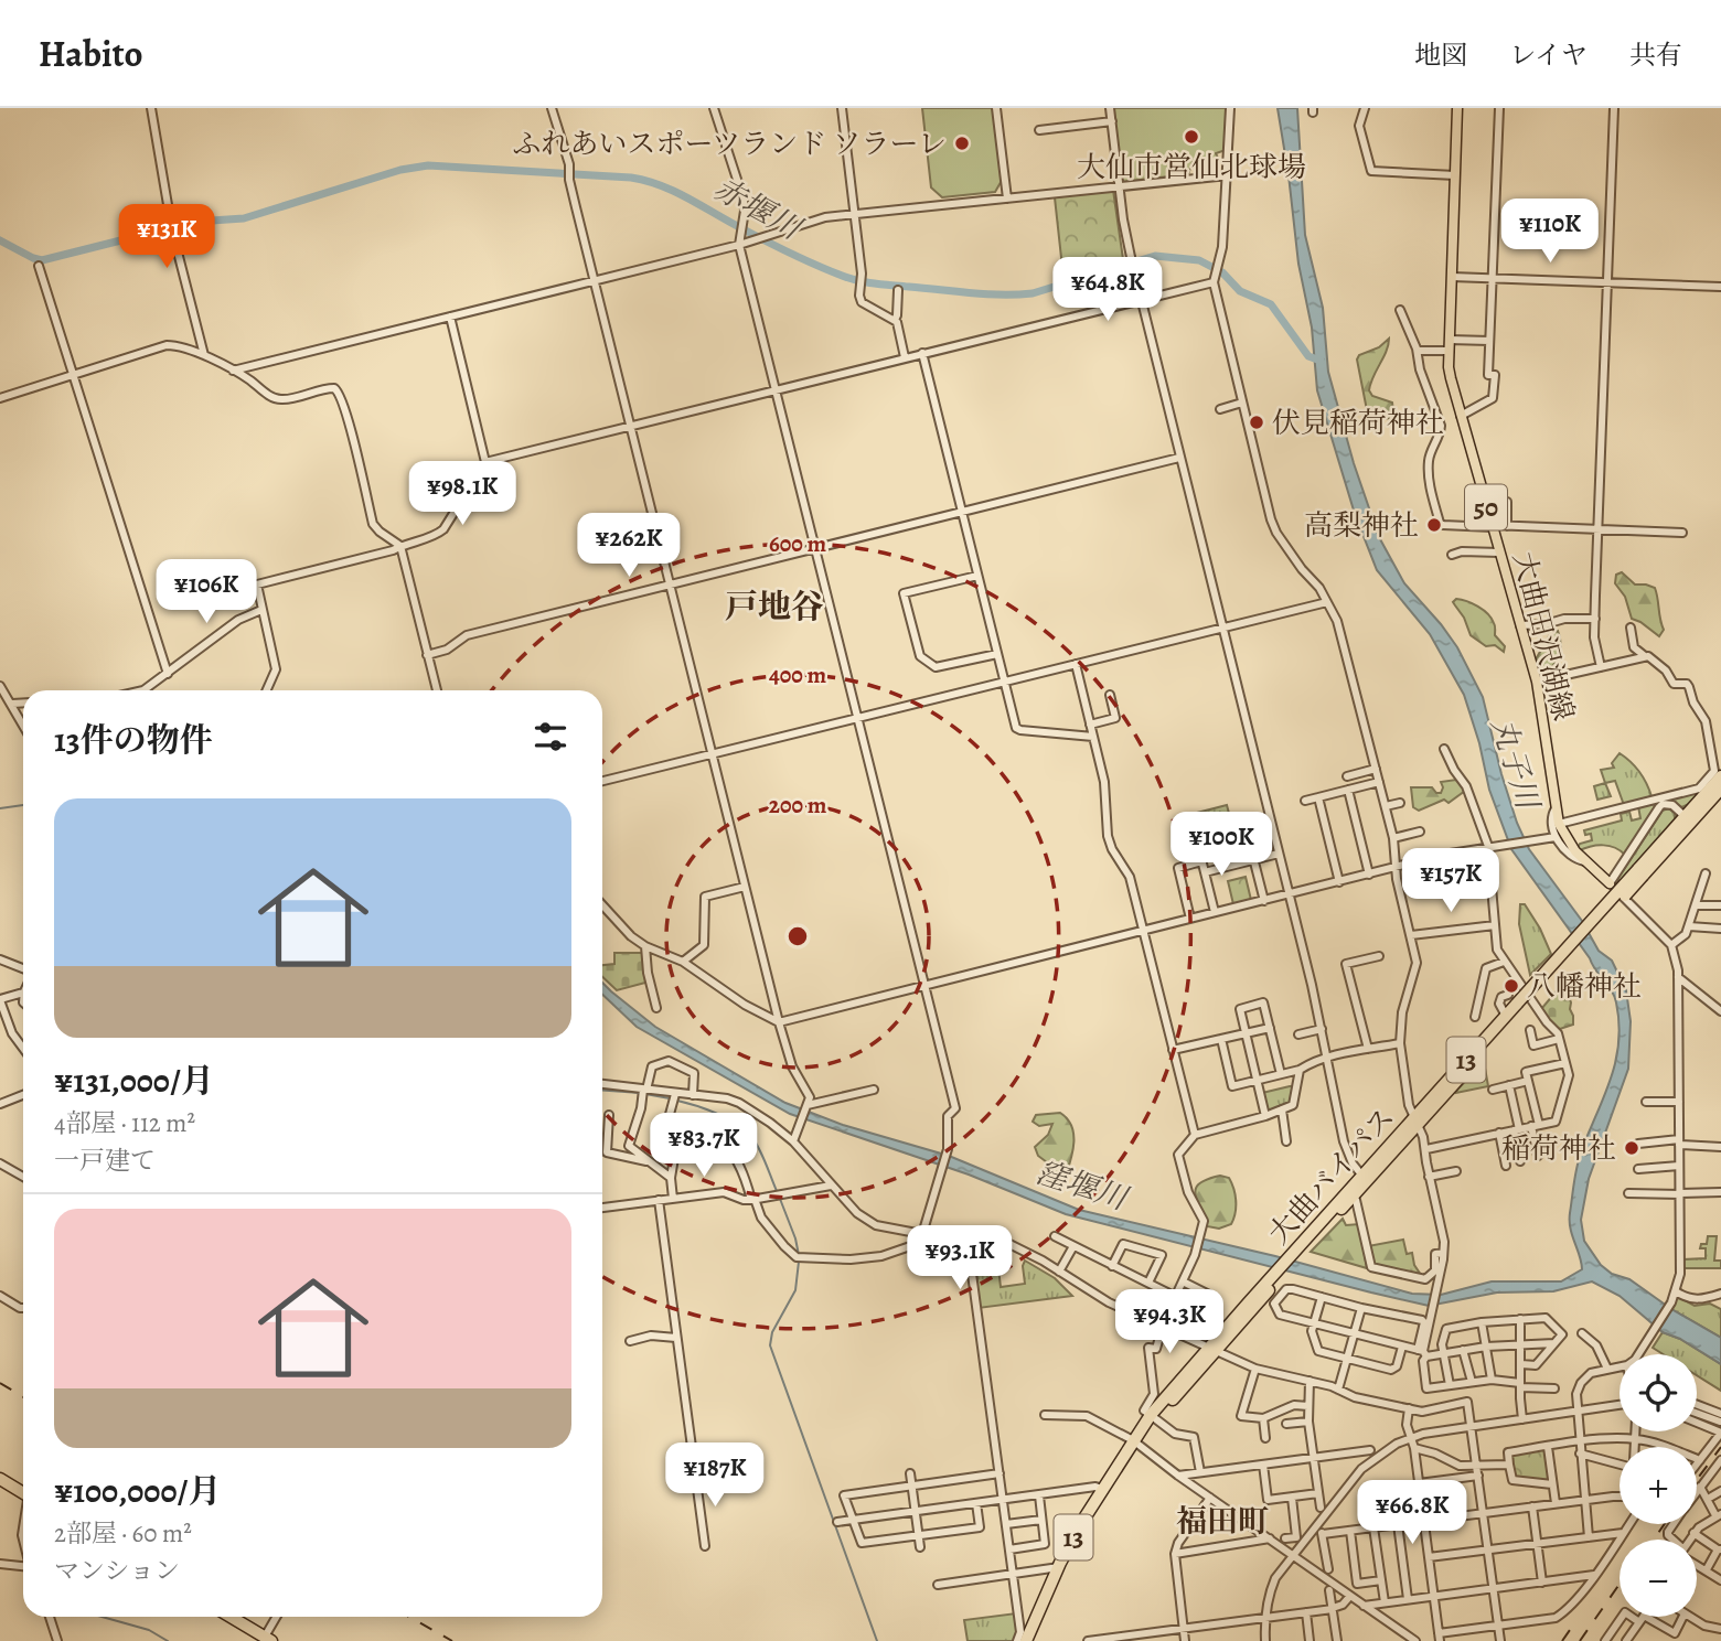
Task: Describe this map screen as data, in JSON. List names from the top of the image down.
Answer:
{
  "streets": {
    "highway": ["13", "大曲バイパス"],
    "main road": ["50", "大曲田沢湖線"]
  },
  "districts": ["戸地谷", "福田町"],
  "water": ["赤堰川", "丸子川", "窪堰川"],
  "places": [
    "大仙市営仙北球場",
    "ふれあいスポーツランド ソラーレ",
    "伏見稲荷神社",
    "高梨神社",
    "八幡神社",
    "稲荷神社"
  ],
  "page": {
    "header": "Habito",
    "nav": ["地図", "レイヤ", "共有"],
    "price": [
      "¥110K",
      "¥131K",
      "¥64.8K",
      "¥98.1K",
      "¥262K",
      "¥106K",
      "¥100K",
      "¥157K",
      "¥83.7K",
      "¥93.1K",
      "¥94.3K",
      "¥187K",
      "¥66.8K"
    ],
    "heading": "13件の物件",
    "list": [
      {
        "name": "¥131,000/月",
        "note": "4部屋 · 112 m² · 一戸建て"
      },
      {
        "name": "¥100,000/月",
        "note": "2部屋 · 60 m² · マンション"
      }
    ],
    "map_buttons": ["+", "−"]
  },
  "rings": ["600 m", "400 m", "200 m"]
}
